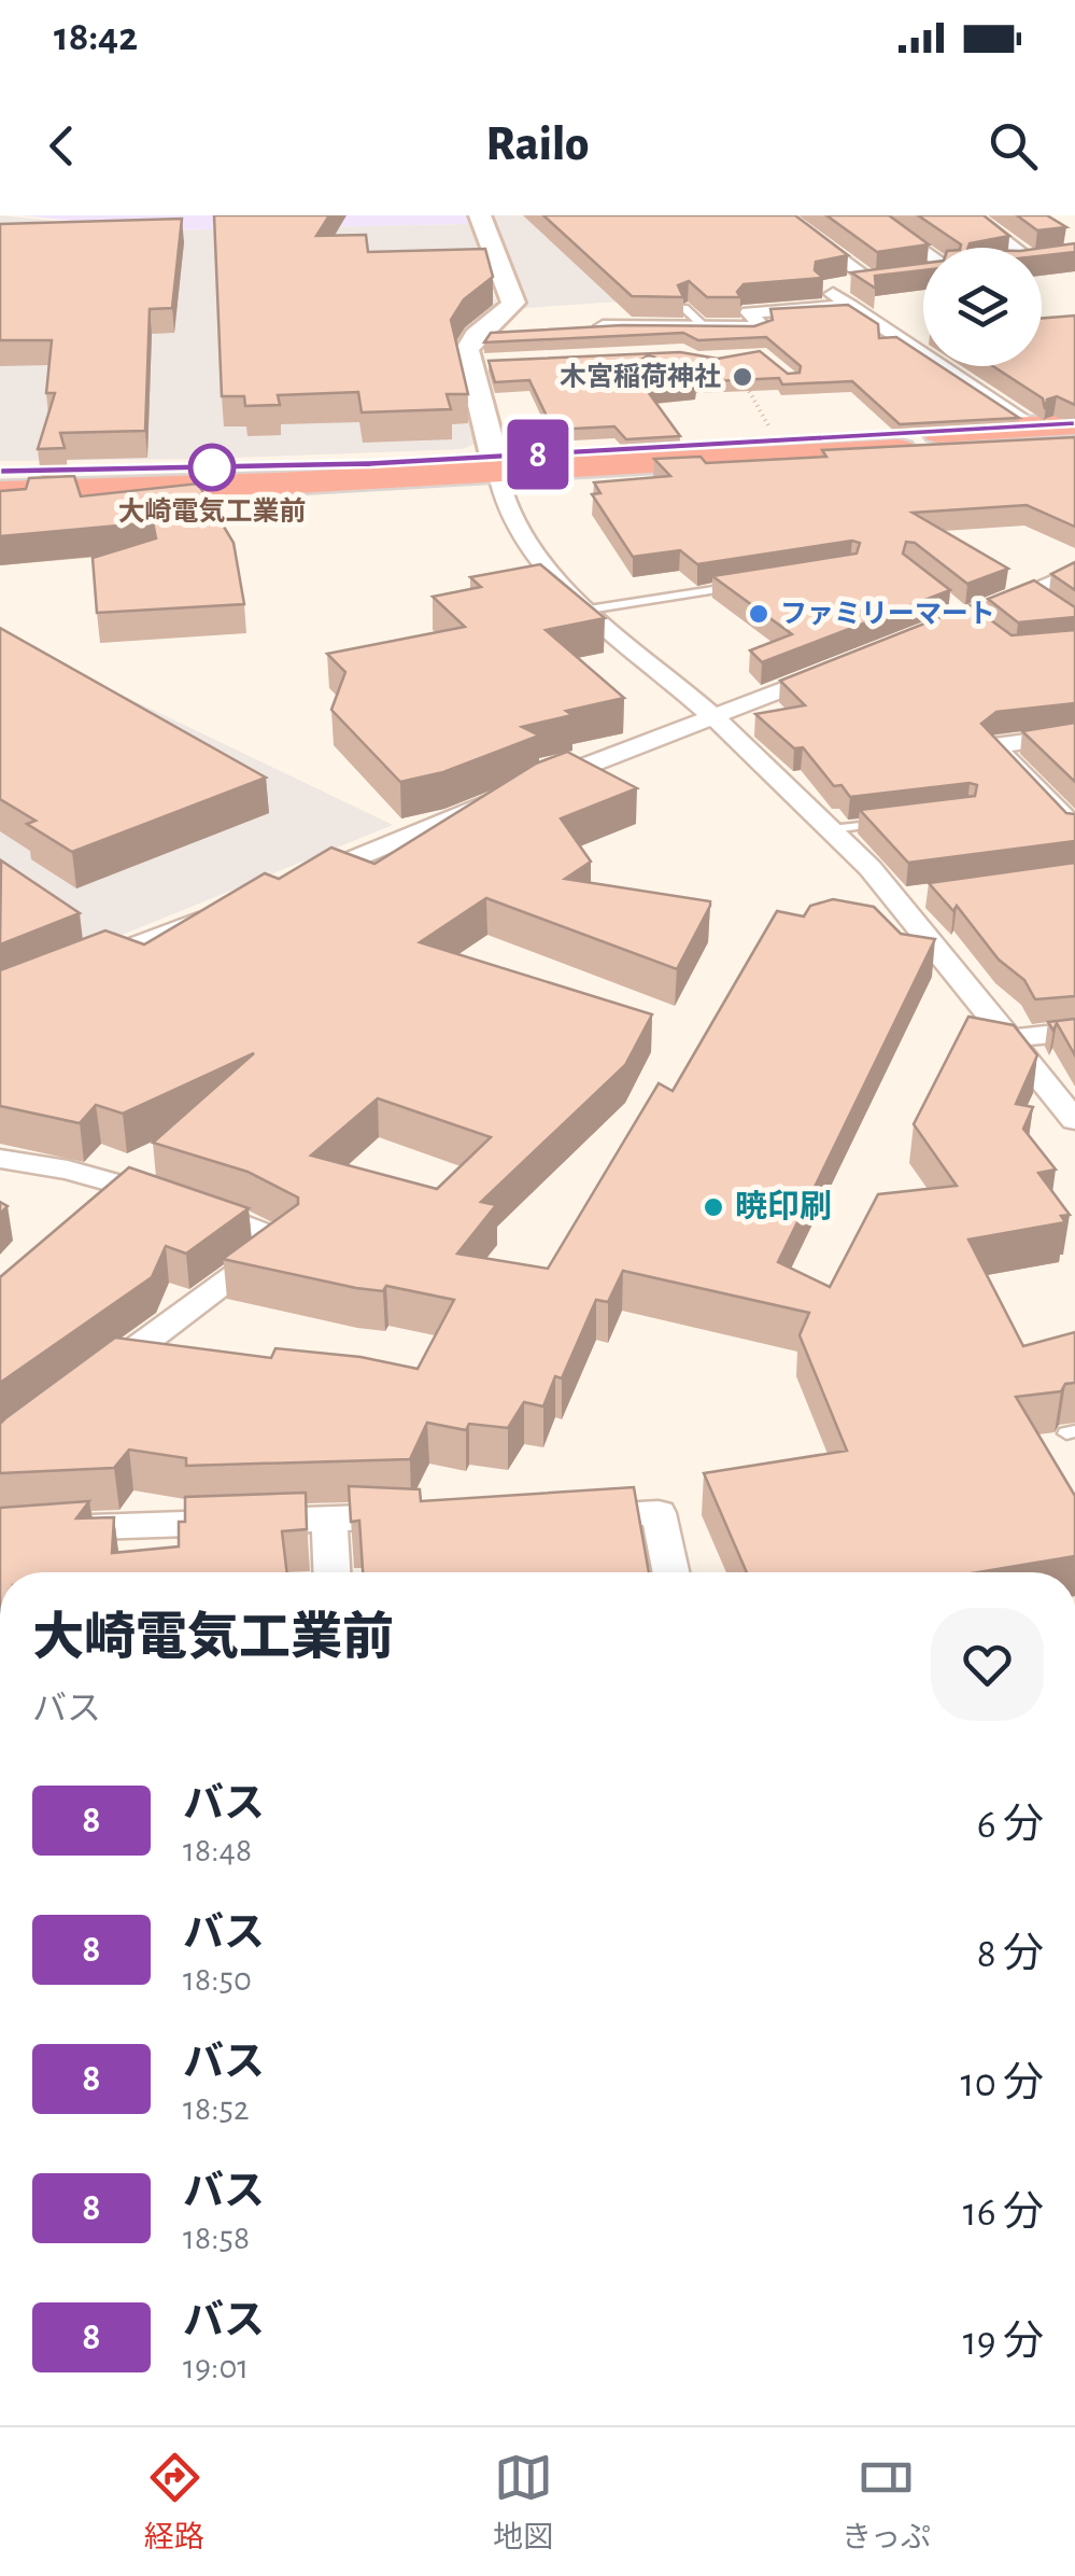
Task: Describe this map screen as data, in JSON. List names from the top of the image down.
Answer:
{
  "places": [
    "木宮稲荷神社",
    "大崎電気工業前",
    "ファミリーマート",
    "暁印刷"
  ],
  "lines": ["bus line 8"],
  "page": {
    "status": "18:42",
    "header": "Railo",
    "on_map": "8",
    "heading": ["大崎電気工業前", "バス"],
    "list": [
      {
        "mark": "8",
        "name": "バス",
        "note": "18:48",
        "value": "6 分"
      },
      {
        "mark": "8",
        "name": "バス",
        "note": "18:50",
        "value": "8 分"
      },
      {
        "mark": "8",
        "name": "バス",
        "note": "18:52",
        "value": "10 分"
      },
      {
        "mark": "8",
        "name": "バス",
        "note": "18:58",
        "value": "16 分"
      },
      {
        "mark": "8",
        "name": "バス",
        "note": "19:01",
        "value": "19 分"
      }
    ],
    "tabs": ["経路", "地図", "きっぷ"]
  }
}
